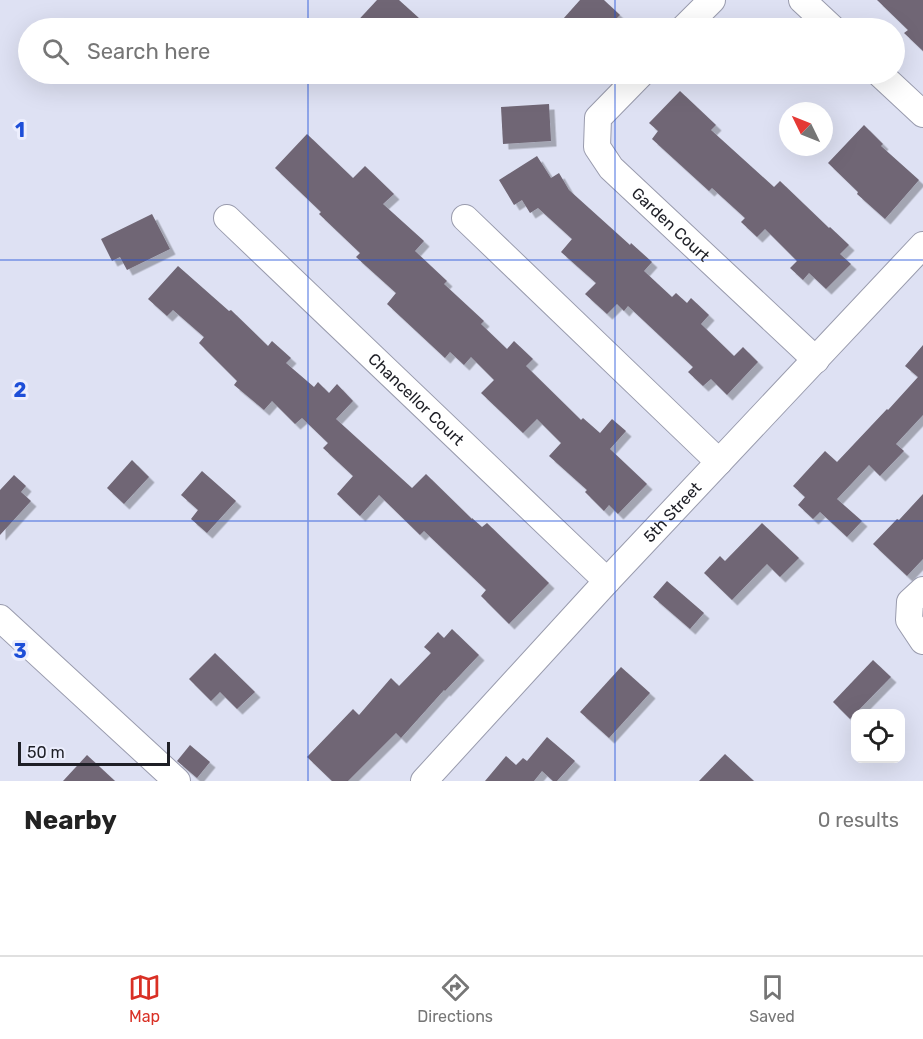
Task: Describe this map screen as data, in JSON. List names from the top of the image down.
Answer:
{
  "streets": {
    "street": ["Garden Court", "Chancellor Court", "5th Street"]
  },
  "crossings": [
    ["Garden Court", "5th Street"],
    ["Chancellor Court", "5th Street"]
  ],
  "scale_bar": "50 m",
  "north": "top left",
  "page": {
    "search": "Search here",
    "scale": "50 m",
    "heading": ["Nearby", "0 results"],
    "nav": ["Map", "Directions", "Saved"]
  },
  "grid": {
    "rows": ["1", "2", "3"]
  }
}
